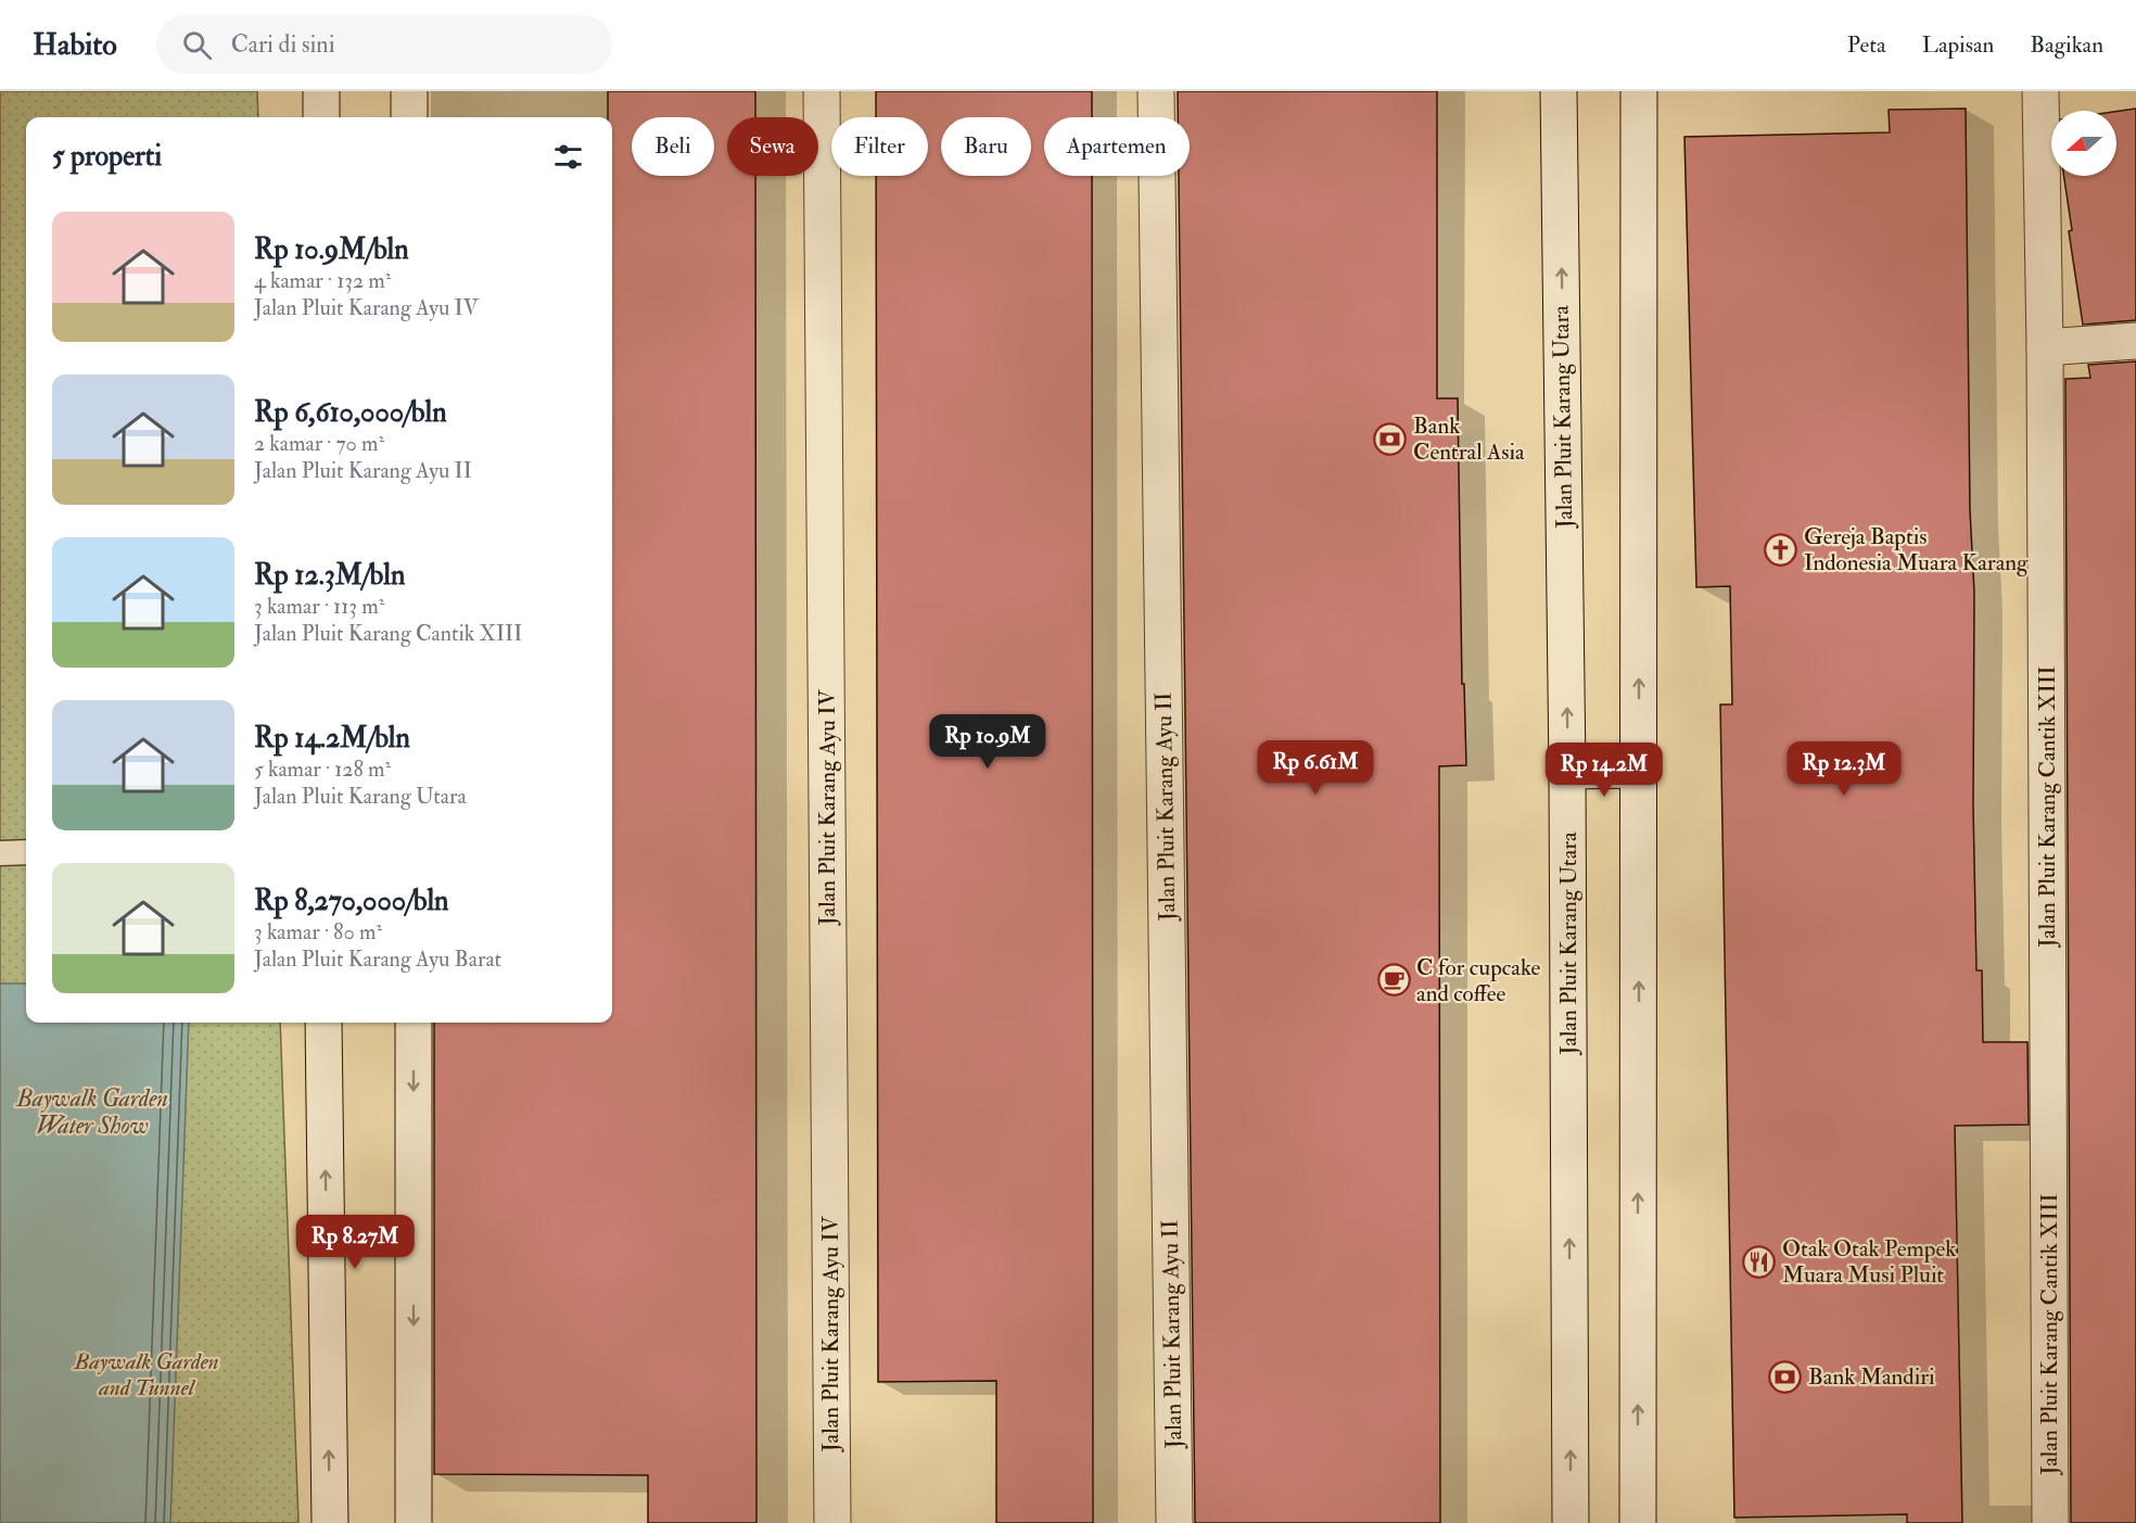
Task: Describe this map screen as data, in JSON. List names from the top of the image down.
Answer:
{
  "streets": {
    "street": [
      "Jalan Pluit Karang Utara",
      "Jalan Pluit Karang Ayu II",
      "Jalan Pluit Karang Cantik XIII",
      "Jalan Pluit Karang Ayu IV"
    ]
  },
  "water": ["Baywalk Garden Water Show"],
  "parks": ["Baywalk Garden and Tunnel"],
  "places": {
    "bank": ["Bank Central Asia", "Bank Mandiri"],
    "church": ["Gereja Baptis Indonesia Muara Karang"],
    "cafe": ["C for cupcake and coffee"],
    "restaurant": ["Otak Otak Pempek Muara Musi Pluit"]
  },
  "north": "left",
  "page": {
    "header": "Habito",
    "search": "Cari di sini",
    "nav": ["Peta", "Lapisan", "Bagikan"],
    "chip": [
      "Beli",
      "Sewa",
      "Filter",
      "Baru",
      "Apartemen"
    ],
    "heading": "5 properti",
    "list": [
      {
        "name": "Rp 10.9M/bln",
        "note": "4 kamar · 132 m² · Jalan Pluit Karang Ayu IV"
      },
      {
        "name": "Rp 6,610,000/bln",
        "note": "2 kamar · 70 m² · Jalan Pluit Karang Ayu II"
      },
      {
        "name": "Rp 12.3M/bln",
        "note": "3 kamar · 113 m² · Jalan Pluit Karang Cantik XIII"
      },
      {
        "name": "Rp 14.2M/bln",
        "note": "5 kamar · 128 m² · Jalan Pluit Karang Utara"
      },
      {
        "name": "Rp 8,270,000/bln",
        "note": "3 kamar · 80 m² · Jalan Pluit Karang Ayu Barat"
      }
    ],
    "price": [
      "Rp 10.9M",
      "Rp 6.61M",
      "Rp 12.3M",
      "Rp 14.2M",
      "Rp 8.27M"
    ]
  }
}
